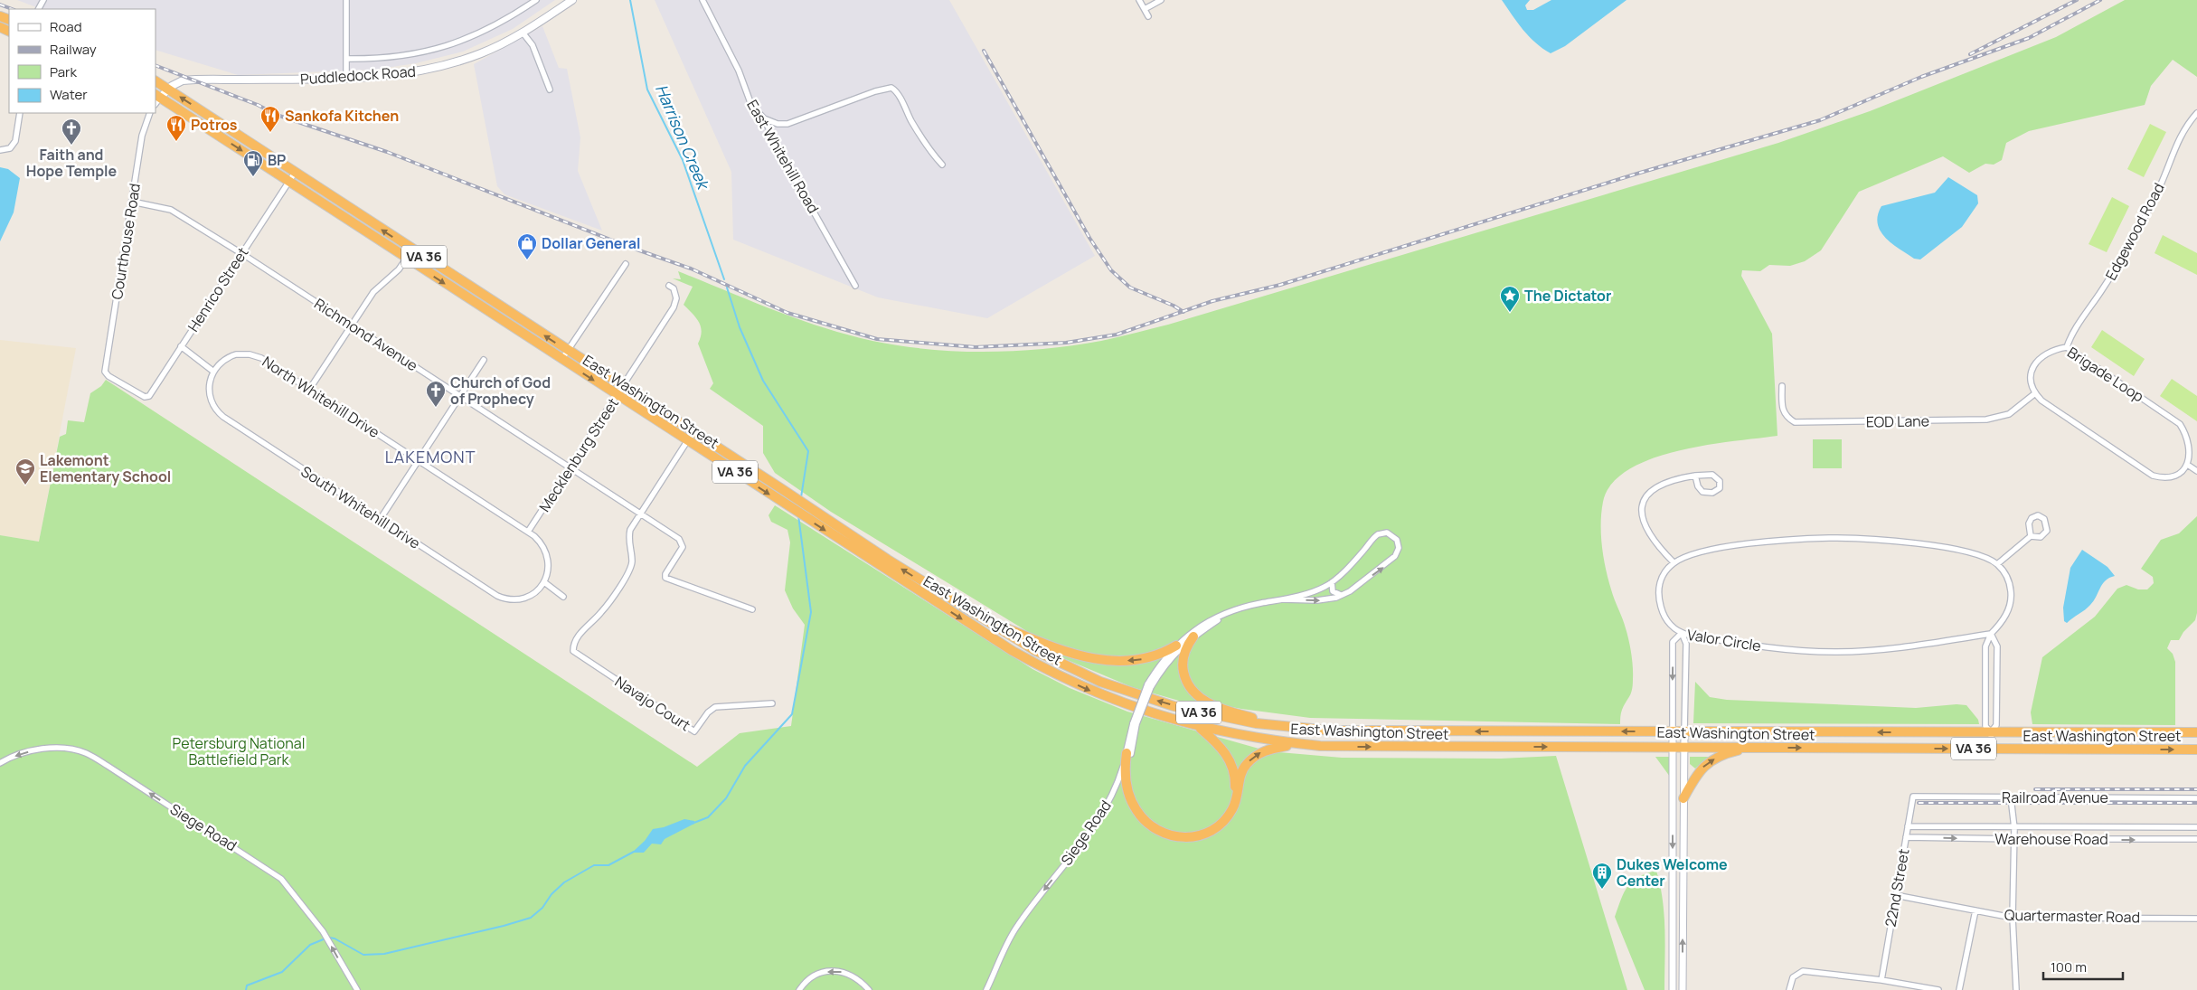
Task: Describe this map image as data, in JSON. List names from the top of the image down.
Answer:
{
  "streets": {
    "highway": ["VA 36", "East Washington Street"],
    "main road": ["Puddledock Road"],
    "street": [
      "East Whitehill Road",
      "Edgewood Road",
      "Courthouse Road",
      "Henrico Street",
      "Richmond Avenue",
      "Brigade Loop",
      "North Whitehill Drive",
      "EOD Lane",
      "Mecklenburg Street",
      "South Whitehill Drive",
      "Valor Circle",
      "Navajo Court",
      "Railroad Avenue",
      "Siege Road",
      "Warehouse Road",
      "22nd Street",
      "Quartermaster Road"
    ]
  },
  "crossings": [
    ["Puddledock Road", "East Washington Street"],
    ["Edgewood Road", "Brigade Loop"],
    ["Courthouse Road", "Henrico Street"],
    ["Courthouse Road", "Richmond Avenue"],
    ["Henrico Street", "Richmond Avenue"],
    ["Henrico Street", "East Washington Street"],
    ["Richmond Avenue", "Mecklenburg Street"],
    ["Richmond Avenue", "Navajo Court"],
    ["Brigade Loop", "EOD Lane"],
    ["North Whitehill Drive", "Mecklenburg Street"],
    ["North Whitehill Drive", "South Whitehill Drive"],
    ["East Washington Street", "Mecklenburg Street"],
    ["Railroad Avenue", "22nd Street"],
    ["Warehouse Road", "22nd Street"],
    ["22nd Street", "Quartermaster Road"]
  ],
  "districts": ["LAKEMONT"],
  "water": ["Harrison Creek"],
  "parks": ["Petersburg National Battlefield Park"],
  "places": {
    "restaurant": ["Sankofa Kitchen", "Potros"],
    "church": ["Faith and Hope Temple", "Church of God of Prophecy"],
    "fuel station": ["BP"],
    "shop": ["Dollar General"],
    "place": ["The Dictator"],
    "school or university": ["Lakemont Elementary School"],
    "building": ["Dukes Welcome Center"]
  },
  "legend": [
    "Road",
    "Railway",
    "Park",
    "Water"
  ],
  "scale_bar": "100 m"
}
